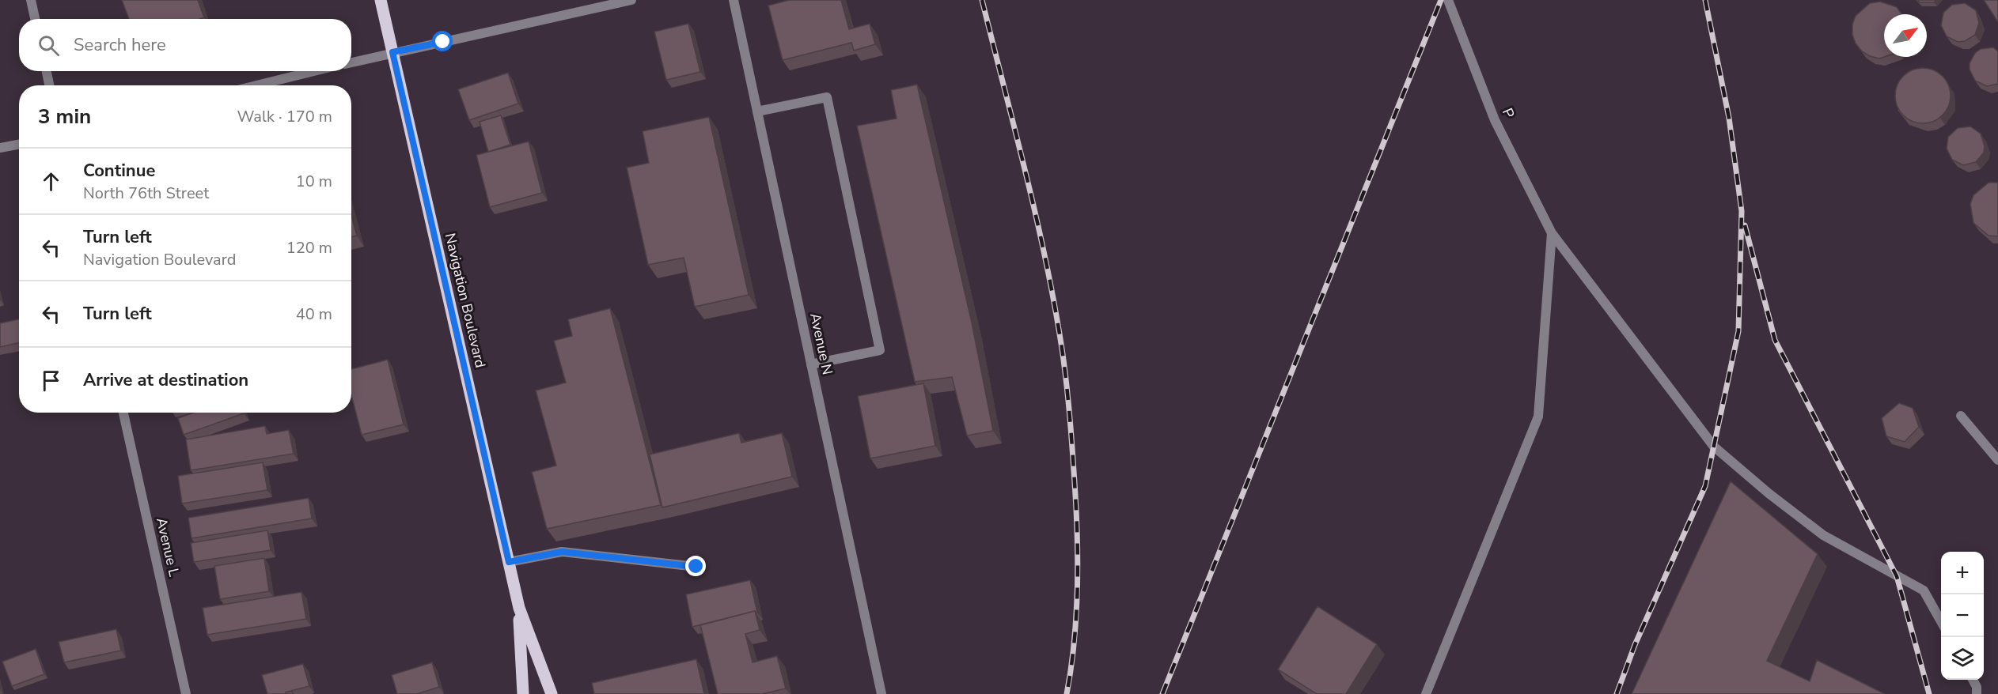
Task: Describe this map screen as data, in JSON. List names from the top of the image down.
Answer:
{
  "streets": {
    "main road": ["Navigation Boulevard"],
    "street": ["P", "Avenue N", "Avenue L"]
  },
  "north": "top right",
  "page": {
    "search": "Search here",
    "heading": ["3 min", "Walk · 170 m"],
    "list": [
      ["Continue", "North 76th Street", "10 m"],
      ["Turn left", "Navigation Boulevard", "120 m"],
      ["Turn left", "40 m"],
      "Arrive at destination"
    ],
    "map_buttons": ["+", "−"]
  }
}
